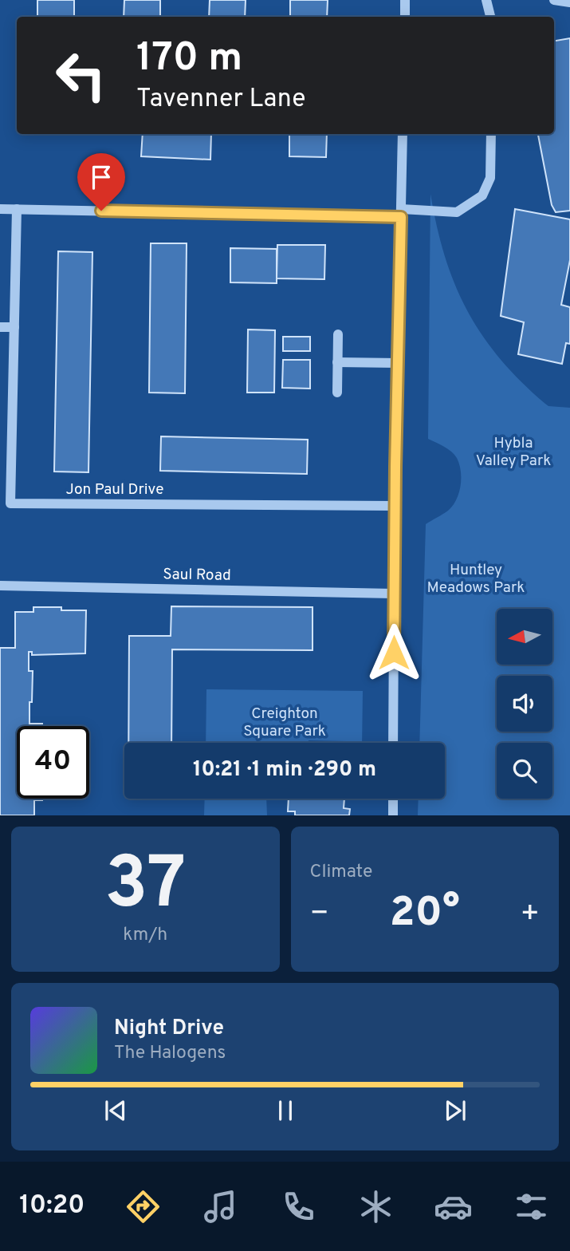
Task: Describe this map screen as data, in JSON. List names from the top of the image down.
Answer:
{
  "streets": {
    "street": ["Jon Paul Drive", "Saul Road"]
  },
  "parks": ["Hybla Valley Park", "Huntley Meadows Park", "Creighton Square Park"],
  "north": "left",
  "page": {
    "turn": ["170 m", "Tavenner Lane"],
    "limit": "40",
    "trip": "10:21 · 1 min · 290 m",
    "tile": [
      ["37", "km/h"],
      "Climate"
    ],
    "heat": ["−", "20°", "+"],
    "song": ["Night Drive", "The Halogens"],
    "tabs": "10:20"
  }
}
